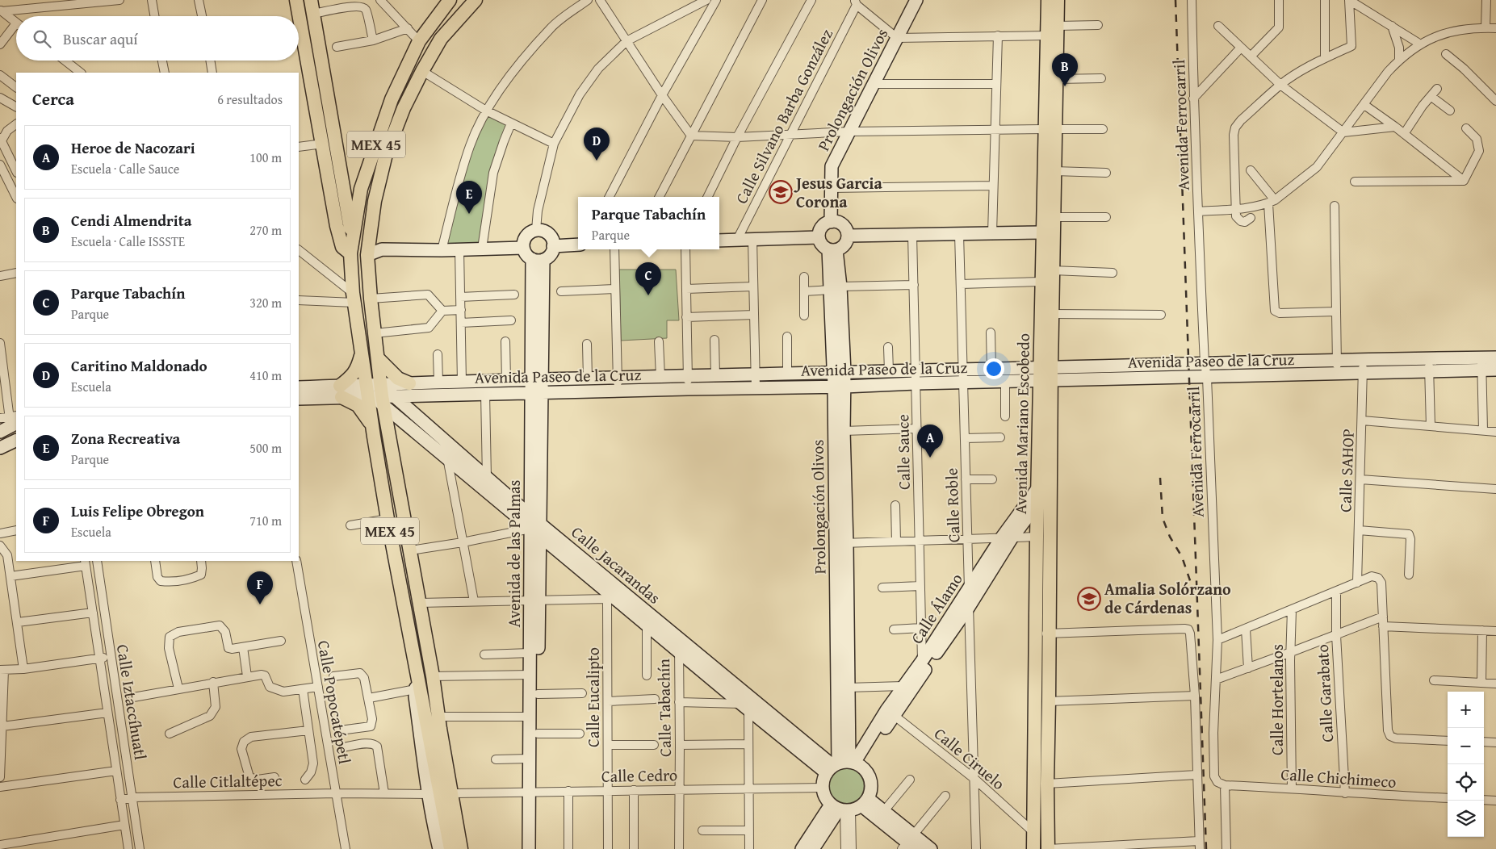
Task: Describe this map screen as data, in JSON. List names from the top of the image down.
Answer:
{
  "streets": {
    "main road": ["MEX 45", "Avenida Mariano Escobedo"],
    "street": [
      "Prolongación Olivos",
      "Calle Silvano Barba González",
      "Avenida Ferrocarril",
      "Avenida Paseo de la Cruz",
      "Calle Sauce",
      "Calle SAHOP",
      "Calle Roble",
      "Avenida de las Palmas",
      "Calle Jacarandas",
      "Calle Álamo",
      "Calle Garabato",
      "Calle Eucalipto",
      "Calle Hortelanos",
      "Calle Iztaccíhuatl",
      "Calle Popocatépetl",
      "Calle Tabachín",
      "Calle Ciruelo",
      "Calle Cedro",
      "Calle Chichimeco",
      "Calle Citlaltépec"
    ]
  },
  "crossings": [
    ["Prolongación Olivos", "Avenida Paseo de la Cruz"],
    ["Prolongación Olivos", "Calle Jacarandas"],
    ["Prolongación Olivos", "Calle Álamo"],
    ["Prolongación Olivos", "Calle Cedro"],
    ["Avenida Ferrocarril", "Avenida Paseo de la Cruz"],
    ["Avenida Ferrocarril", "Calle Chichimeco"],
    ["MEX 45", "Avenida Paseo de la Cruz"],
    ["MEX 45", "Calle Jacarandas"],
    ["Avenida Paseo de la Cruz", "Avenida Mariano Escobedo"],
    ["Avenida Paseo de la Cruz", "Calle Sauce"],
    ["Avenida Paseo de la Cruz", "Calle SAHOP"],
    ["Avenida Paseo de la Cruz", "Calle Roble"],
    ["Avenida Paseo de la Cruz", "Avenida de las Palmas"],
    ["Avenida Paseo de la Cruz", "Calle Jacarandas"],
    ["Avenida Mariano Escobedo", "Calle Álamo"],
    ["Avenida Mariano Escobedo", "Calle Ciruelo"],
    ["Calle Sauce", "Calle Álamo"],
    ["Calle Roble", "Calle Álamo"],
    ["Calle Roble", "Calle Ciruelo"],
    ["Avenida de las Palmas", "Calle Jacarandas"],
    ["Avenida de las Palmas", "Calle Cedro"],
    ["Calle Jacarandas", "Calle Álamo"],
    ["Calle Jacarandas", "Calle Eucalipto"],
    ["Calle Jacarandas", "Calle Tabachín"],
    ["Calle Jacarandas", "Calle Cedro"],
    ["Calle Álamo", "Calle Ciruelo"],
    ["Calle Álamo", "Calle Cedro"],
    ["Calle Garabato", "Calle Chichimeco"],
    ["Calle Eucalipto", "Calle Cedro"],
    ["Calle Hortelanos", "Calle Chichimeco"],
    ["Calle Iztaccíhuatl", "Calle Citlaltépec"],
    ["Calle Popocatépetl", "Calle Citlaltépec"],
    ["Calle Tabachín", "Calle Cedro"]
  ],
  "places": {
    "school or university": ["Jesus Garcia Corona", "Amalia Solórzano de Cárdenas"]
  },
  "page": {
    "search": "Buscar aquí",
    "pins": [
      "B",
      "D",
      "E",
      "C",
      "A",
      "F"
    ],
    "heading": ["Cerca", "6 resultados"],
    "list": [
      {
        "mark": "A",
        "name": "Heroe de Nacozari",
        "note": "Escuela · Calle Sauce",
        "value": "100 m"
      },
      {
        "mark": "B",
        "name": "Cendi Almendrita",
        "note": "Escuela · Calle ISSSTE",
        "value": "270 m"
      },
      {
        "mark": "C",
        "name": "Parque Tabachín",
        "note": "Parque",
        "value": "320 m"
      },
      {
        "mark": "D",
        "name": "Caritino Maldonado",
        "note": "Escuela",
        "value": "410 m"
      },
      {
        "mark": "E",
        "name": "Zona Recreativa",
        "note": "Parque",
        "value": "500 m"
      },
      {
        "mark": "F",
        "name": "Luis Felipe Obregon",
        "note": "Escuela",
        "value": "710 m"
      }
    ],
    "popup": ["Parque Tabachín", "Parque"],
    "map_buttons": ["+", "−"]
  }
}
